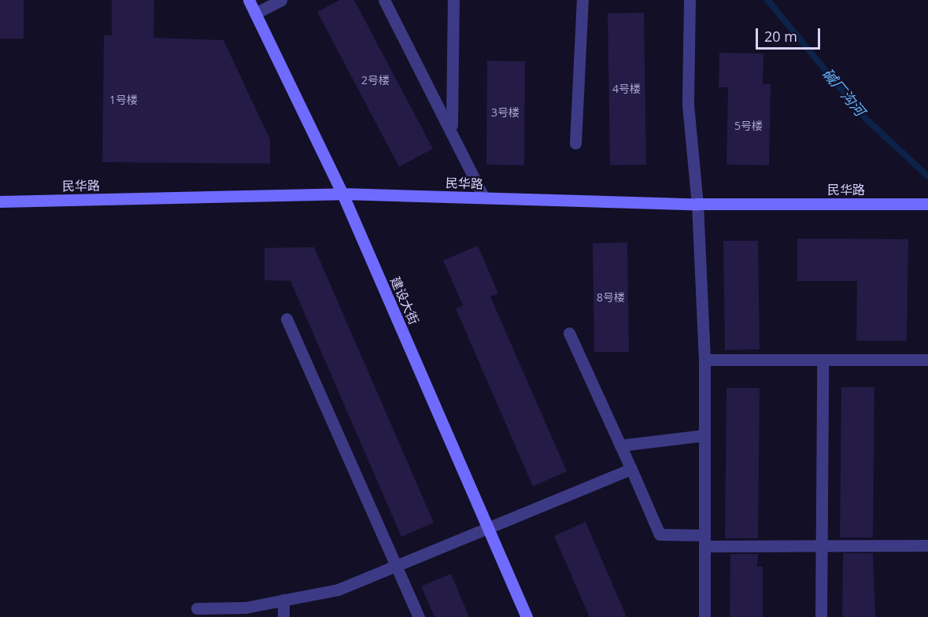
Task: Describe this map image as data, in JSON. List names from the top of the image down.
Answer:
{
  "streets": {
    "street": ["民华路", "建设大街"]
  },
  "crossings": [
    ["民华路", "建设大街"]
  ],
  "water": ["碱厂沟河"],
  "house_numbers": [
    "2号楼",
    "4号楼",
    "1号楼",
    "3号楼",
    "5号楼",
    "8号楼"
  ],
  "scale_bar": "20 m"
}
